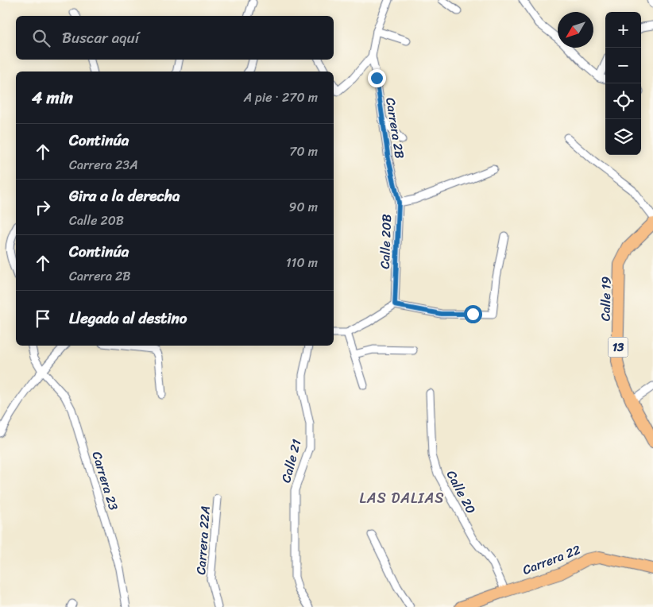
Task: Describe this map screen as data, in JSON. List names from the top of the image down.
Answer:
{
  "streets": {
    "main road": ["Calle 19", "13", "Carrera 22"],
    "street": [
      "Carrera 2B",
      "Calle 20B",
      "Calle 21",
      "Carrera 23",
      "Calle 20",
      "Carrera 22A"
    ]
  },
  "crossings": [
    ["Carrera 2B", "Calle 20B"],
    ["Calle 20", "Carrera 22"]
  ],
  "districts": ["LAS DALIAS"],
  "north": "bottom left",
  "page": {
    "map_buttons": ["+", "−"],
    "search": "Buscar aquí",
    "heading": ["4 min", "A pie · 270 m"],
    "list": [
      ["Continúa", "Carrera 23A", "70 m"],
      ["Gira a la derecha", "Calle 20B", "90 m"],
      ["Continúa", "Carrera 2B", "110 m"],
      "Llegada al destino"
    ]
  }
}
